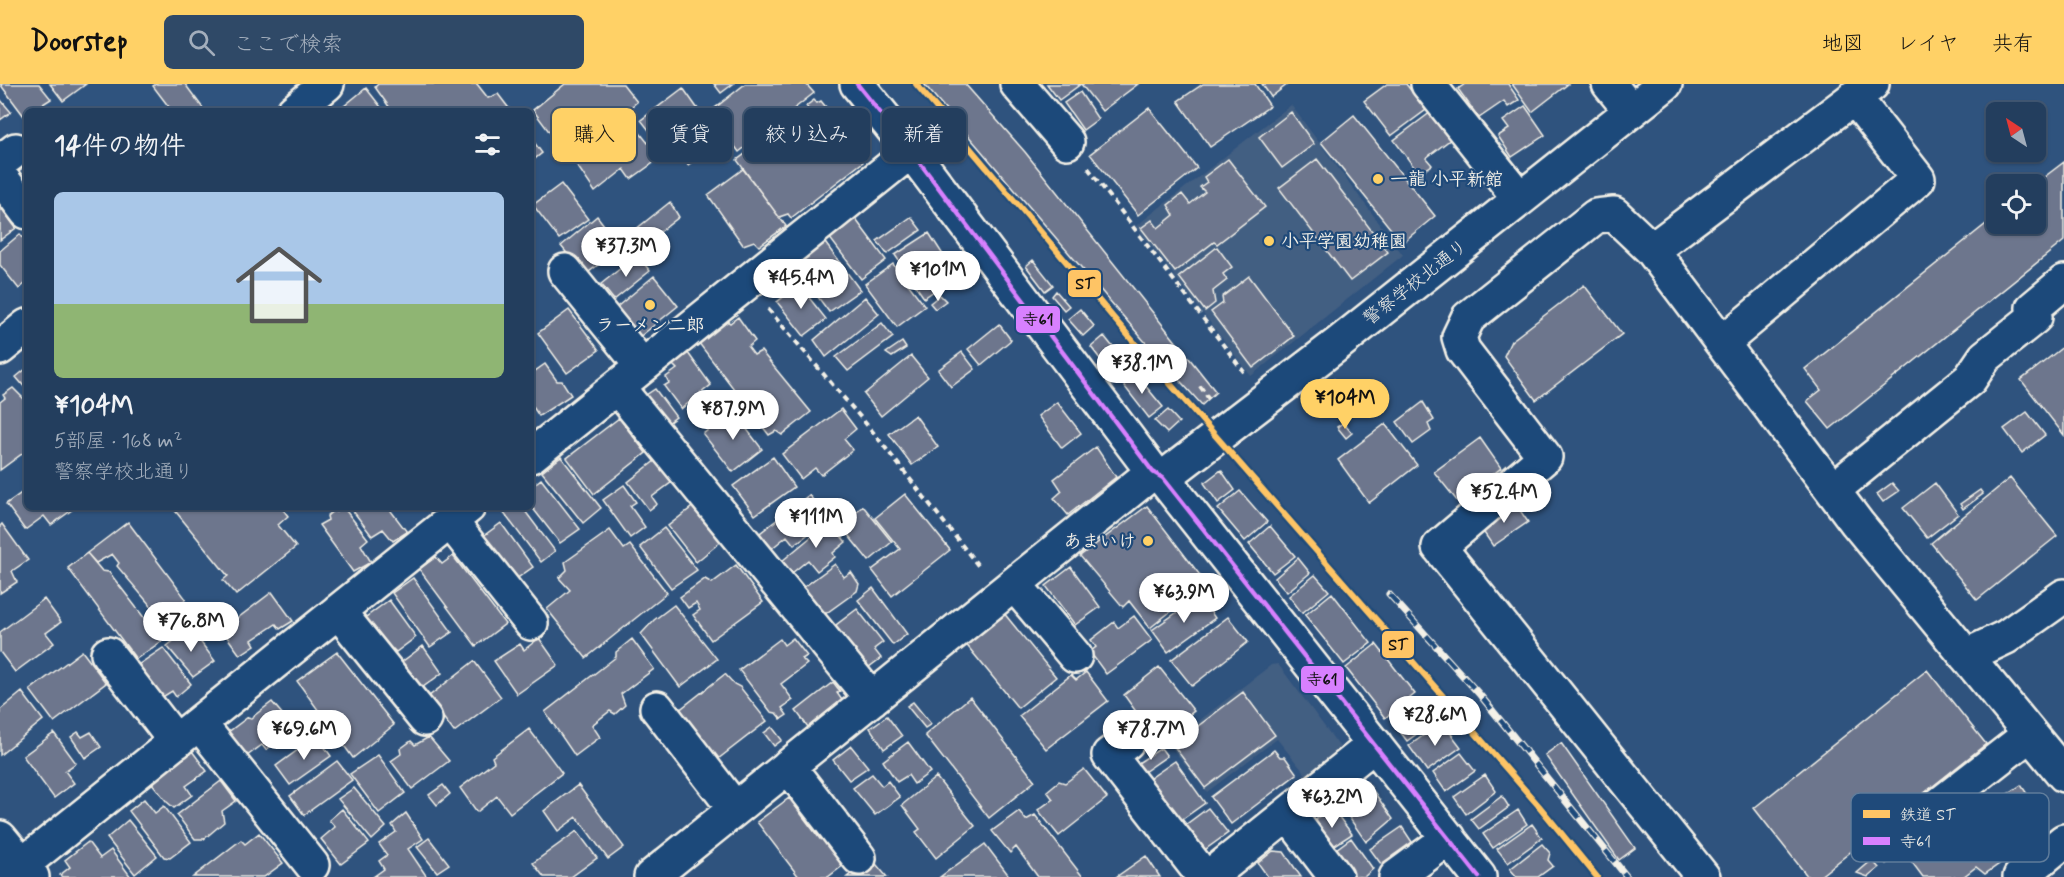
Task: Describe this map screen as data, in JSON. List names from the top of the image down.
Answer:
{
  "streets": {
    "street": ["警察学校北通り"]
  },
  "places": [
    "一龍 小平新館",
    "小平学園幼稚園",
    "ラーメン二郎",
    "あまいけ"
  ],
  "lines": ["rail line ST", "transit line 寺61"],
  "legend": ["鉄道 ST", "寺61"],
  "north": "top left",
  "page": {
    "header": "Doorstep",
    "search": "ここで検索",
    "nav": ["地図", "レイヤ", "共有"],
    "chip": [
      "購入",
      "賃貸",
      "絞り込み",
      "新着"
    ],
    "heading": "14件の物件",
    "list": [
      {
        "name": "¥104M",
        "note": "5部屋 · 168 m² · 警察学校北通り"
      }
    ],
    "price": [
      "¥37.3M",
      "¥101M",
      "¥45.4M",
      "¥38.1M",
      "¥104M",
      "¥87.9M",
      "¥52.4M",
      "¥111M",
      "¥63.9M",
      "¥76.8M",
      "¥28.6M",
      "¥69.6M",
      "¥78.7M",
      "¥63.2M"
    ]
  }
}
